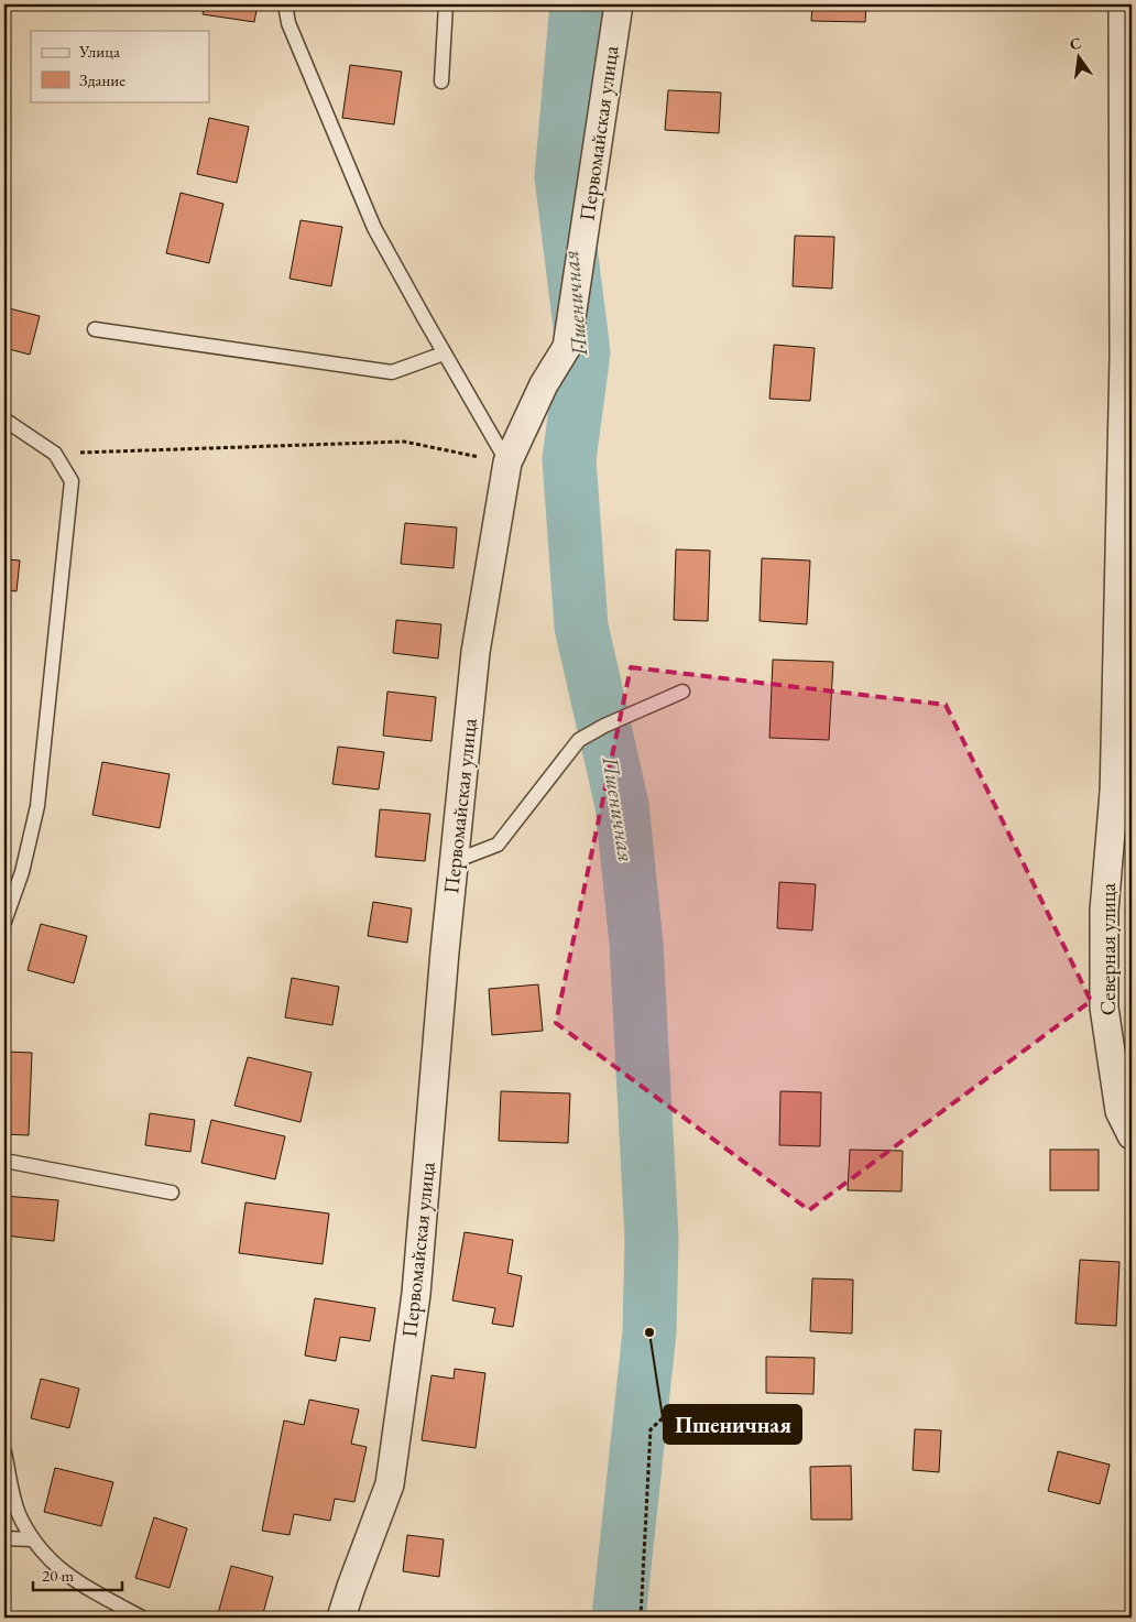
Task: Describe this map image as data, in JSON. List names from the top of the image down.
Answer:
{
  "streets": {
    "street": ["Первомайская улица", "Северная улица"]
  },
  "water": ["Пшеничная"],
  "places": ["Пшеничная"],
  "legend": ["Улица", "Здание"],
  "scale_bar": "20 m",
  "north": "top"
}
